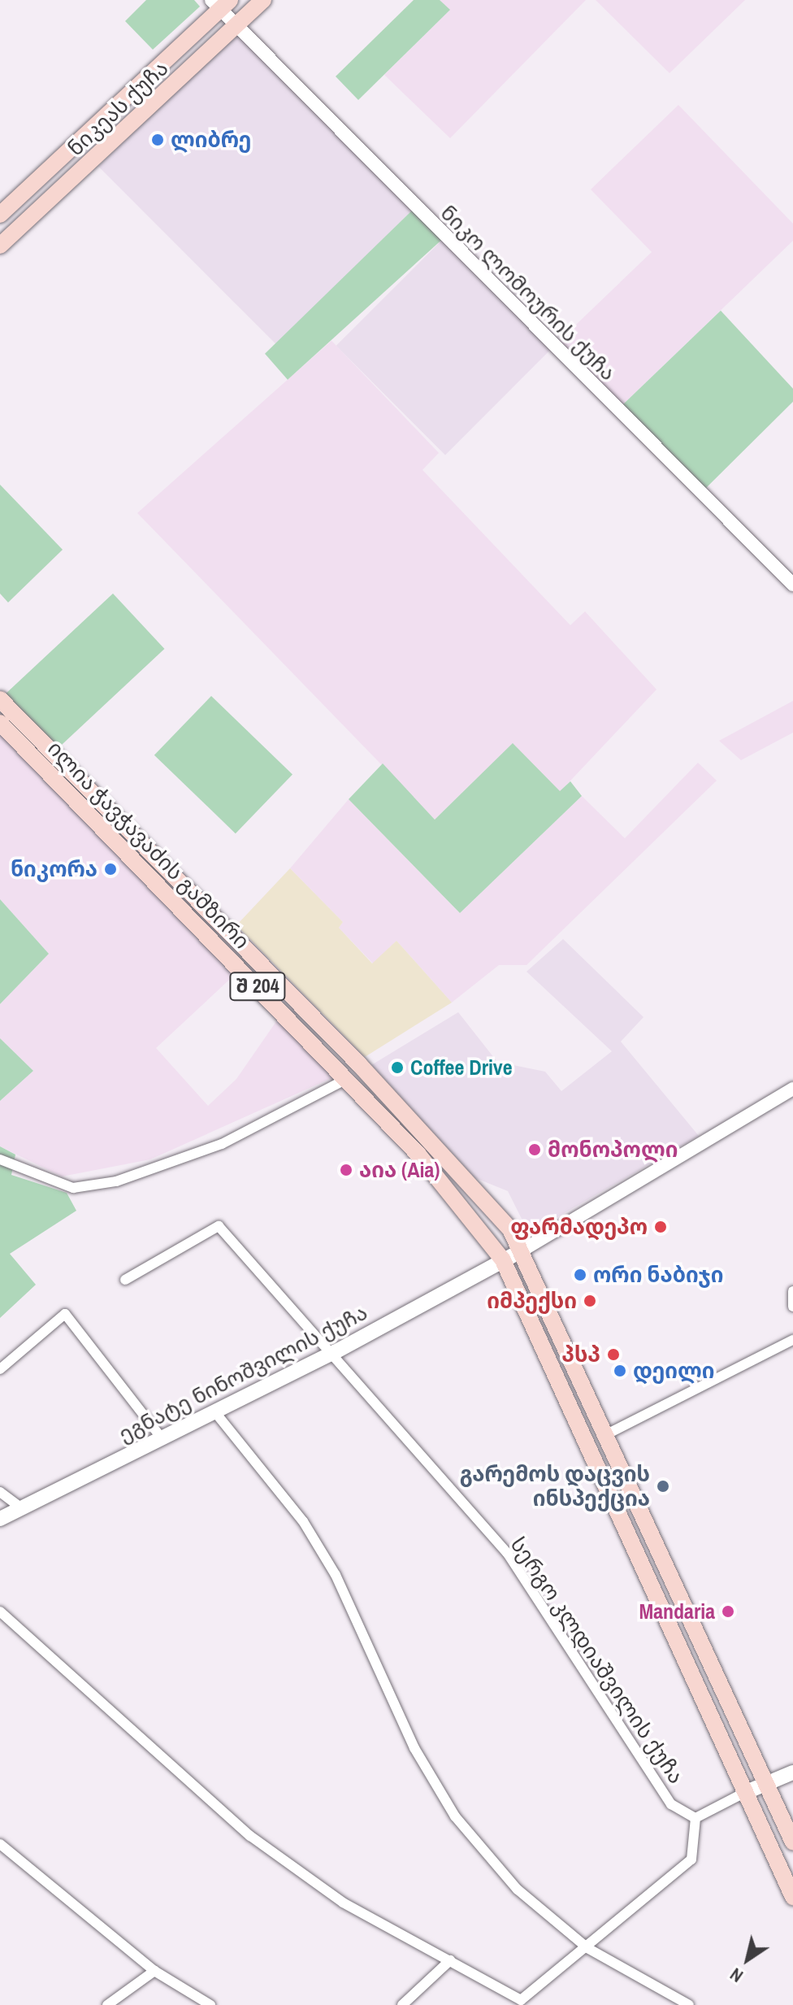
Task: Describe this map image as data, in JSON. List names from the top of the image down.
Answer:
{
  "streets": {
    "main road": [
      "ნიკეას ქუჩა",
      "ილია ჭავჭავაძის გამზირი",
      "შ 204",
      "ეგნატე ნინოშვილის ქუჩა"
    ],
    "street": ["ნიკო ლომოურის ქუჩა", "სერგო კლდიაშვილის ქუჩა"]
  },
  "crossings": [
    ["ნიკეას ქუჩა", "ნიკო ლომოურის ქუჩა"],
    ["ილია ჭავჭავაძის გამზირი", "ეგნატე ნინოშვილის ქუჩა"],
    ["ეგნატე ნინოშვილის ქუჩა", "სერგო კლდიაშვილის ქუჩა"]
  ],
  "places": [
    "ლიბრე",
    "ნიკორა",
    "Coffee Drive",
    "მონოპოლი",
    "აია (Aia)",
    "ფარმადეპო",
    "ორი ნაბიჯი",
    "იმპექსი",
    "პსპ",
    "დეილი",
    "გარემოს დაცვის ინსპექცია",
    "Mandaria"
  ],
  "north": "bottom left"
}
